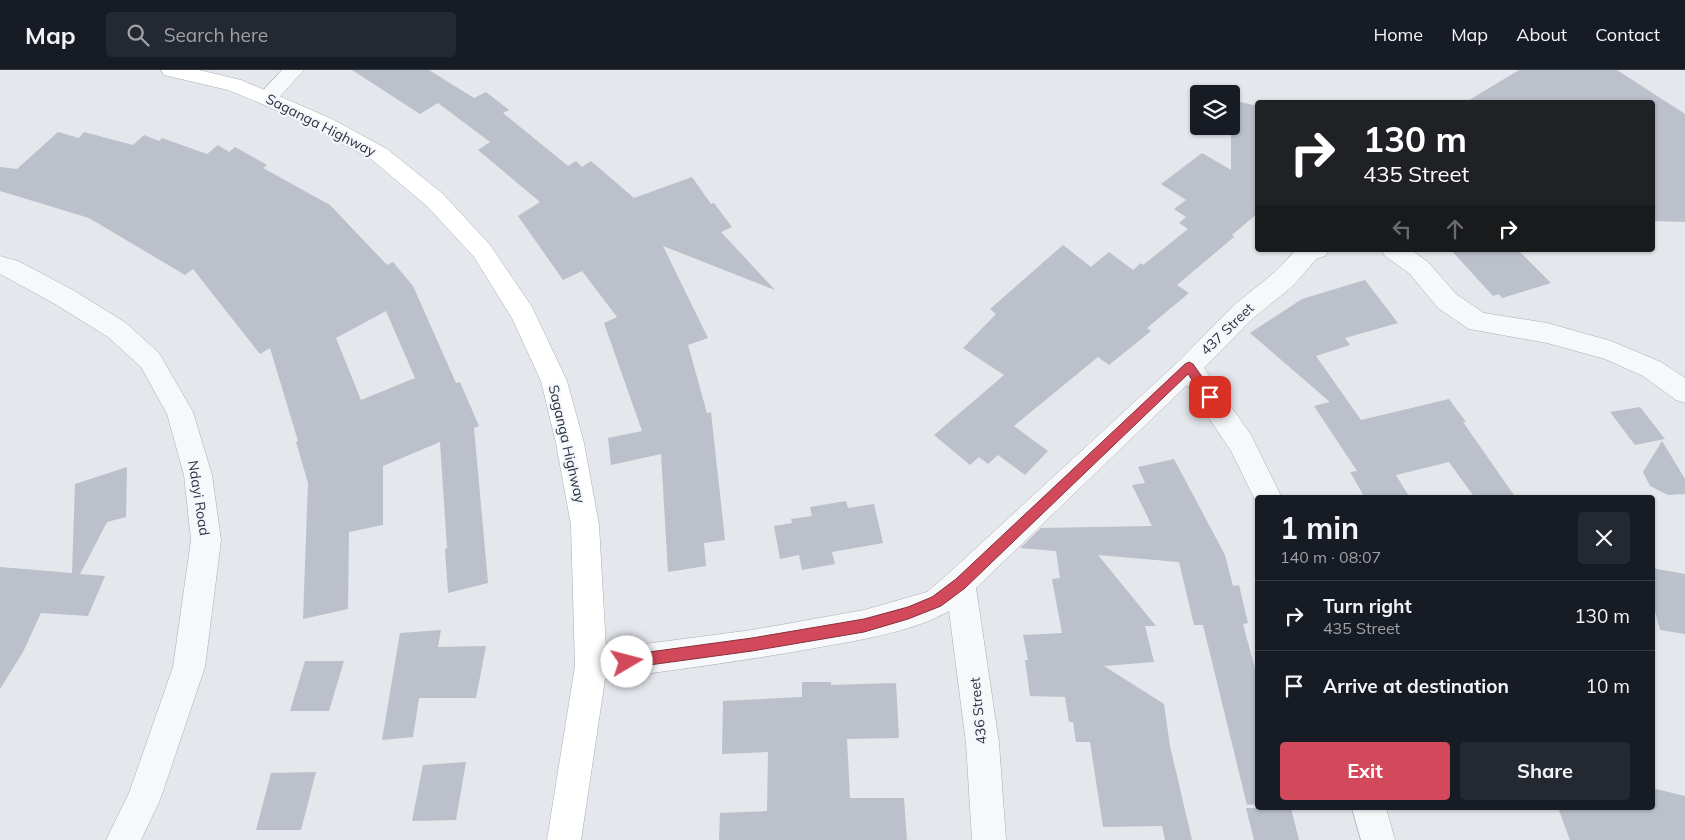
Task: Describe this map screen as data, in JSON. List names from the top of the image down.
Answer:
{
  "streets": {
    "street": [
      "Saganga Highway",
      "437 Street",
      "Ndayi Road",
      "436 Street"
    ]
  },
  "crossings": [
    ["Saganga Highway", "437 Street"],
    ["437 Street", "436 Street"]
  ],
  "page": {
    "header": "Map",
    "search": "Search here",
    "nav": [
      "Home",
      "Map",
      "About",
      "Contact"
    ],
    "turn": ["130 m", "435 Street"],
    "heading": ["1 min", "140 m · 08:07"],
    "list": [
      {
        "name": "Turn right",
        "note": "435 Street",
        "value": "130 m"
      },
      {
        "name": "Arrive at destination",
        "value": "10 m"
      }
    ],
    "buttons": ["Exit", "Share"]
  }
}
